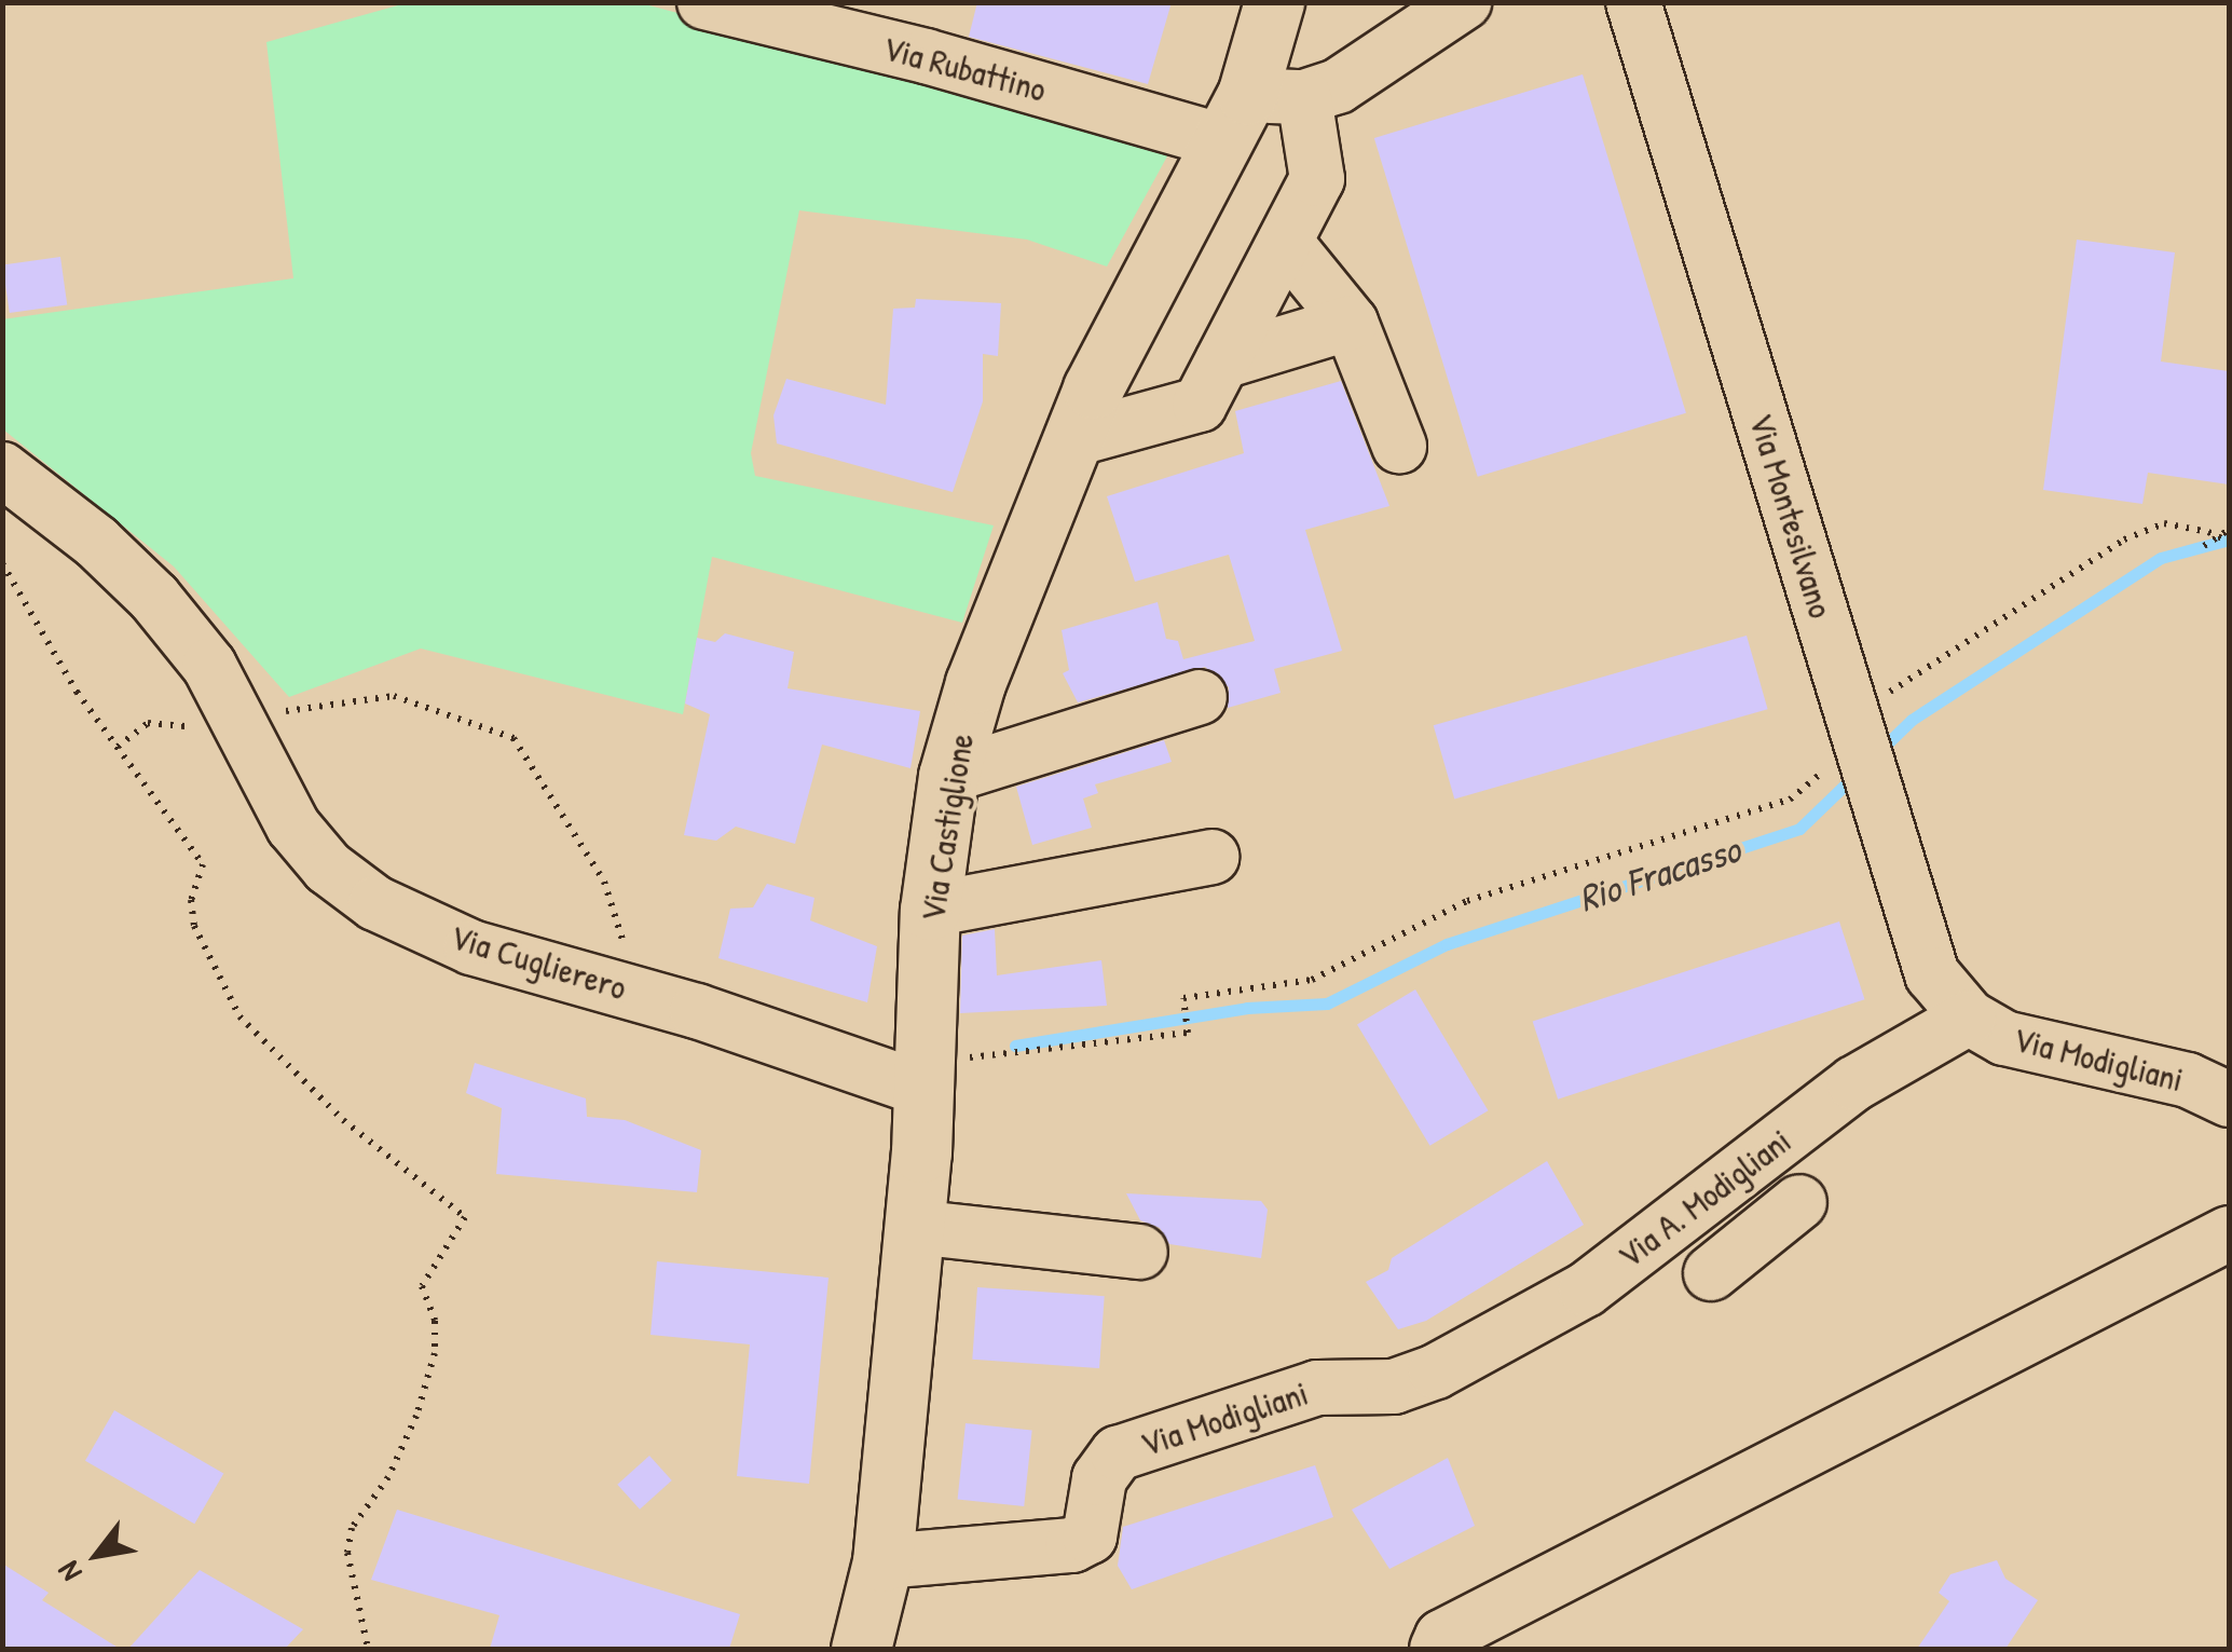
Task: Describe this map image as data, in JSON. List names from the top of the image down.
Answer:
{
  "streets": {
    "main road": ["Via Castiglione"],
    "street": [
      "Via Rubattino",
      "Via Montesilvano",
      "Via Cuglierero",
      "Via Modigliani",
      "Via A. Modigliani"
    ]
  },
  "crossings": [
    ["Via Rubattino", "Via Castiglione"],
    ["Via Montesilvano", "Via Modigliani"],
    ["Via Montesilvano", "Via A. Modigliani"],
    ["Via Castiglione", "Via Cuglierero"],
    ["Via Castiglione", "Via Modigliani"],
    ["Via Modigliani", "Via A. Modigliani"]
  ],
  "water": ["Rio Fracasso"],
  "north": "bottom left"
}
